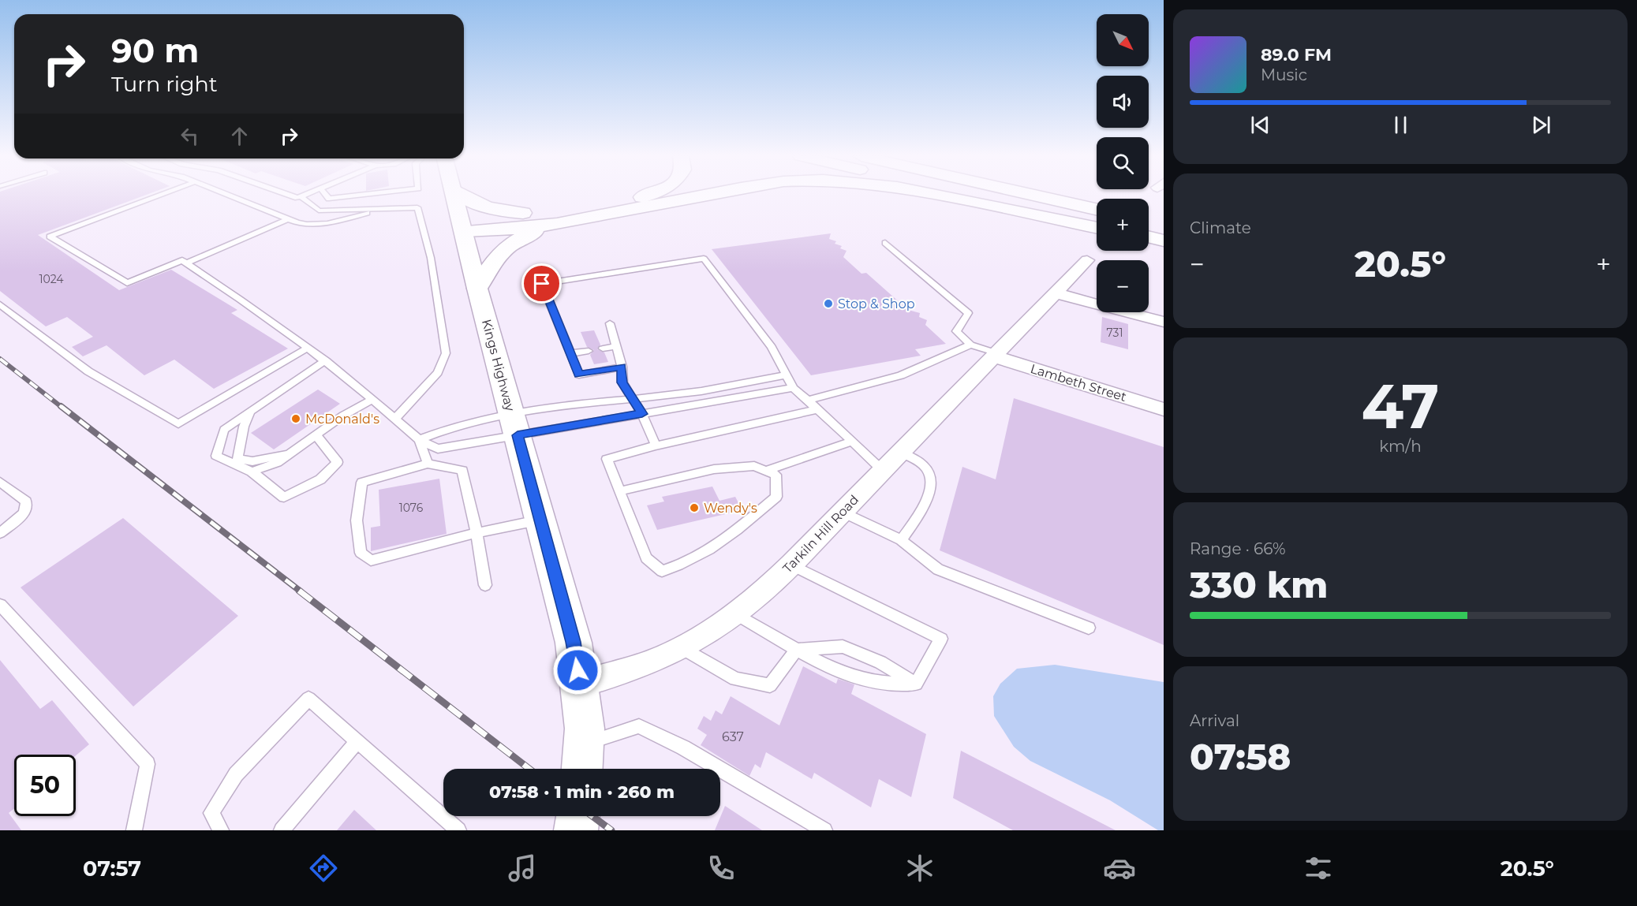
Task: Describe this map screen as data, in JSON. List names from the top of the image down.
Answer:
{
  "streets": {
    "main road": ["Kings Highway"],
    "street": ["Lambeth Street", "Tarkiln Hill Road"]
  },
  "crossings": [
    ["Kings Highway", "Tarkiln Hill Road"],
    ["Lambeth Street", "Tarkiln Hill Road"]
  ],
  "places": ["Stop & Shop", "McDonald's", "Wendy's"],
  "house_numbers": [
    "1024",
    "731",
    "1076",
    "637"
  ],
  "north": "bottom right",
  "page": {
    "map_buttons": ["+", "−"],
    "turn": ["90 m", "Turn right"],
    "song": ["89.0 FM", "Music"],
    "tile": [
      "Climate",
      ["47", "km/h"],
      ["Range · 66%", "330 km"],
      ["Arrival", "07:58"]
    ],
    "heat": ["−", "20.5°", "+"],
    "limit": "50",
    "trip": "07:58 · 1 min · 260 m",
    "tabs": ["07:57", "20.5°"]
  }
}
